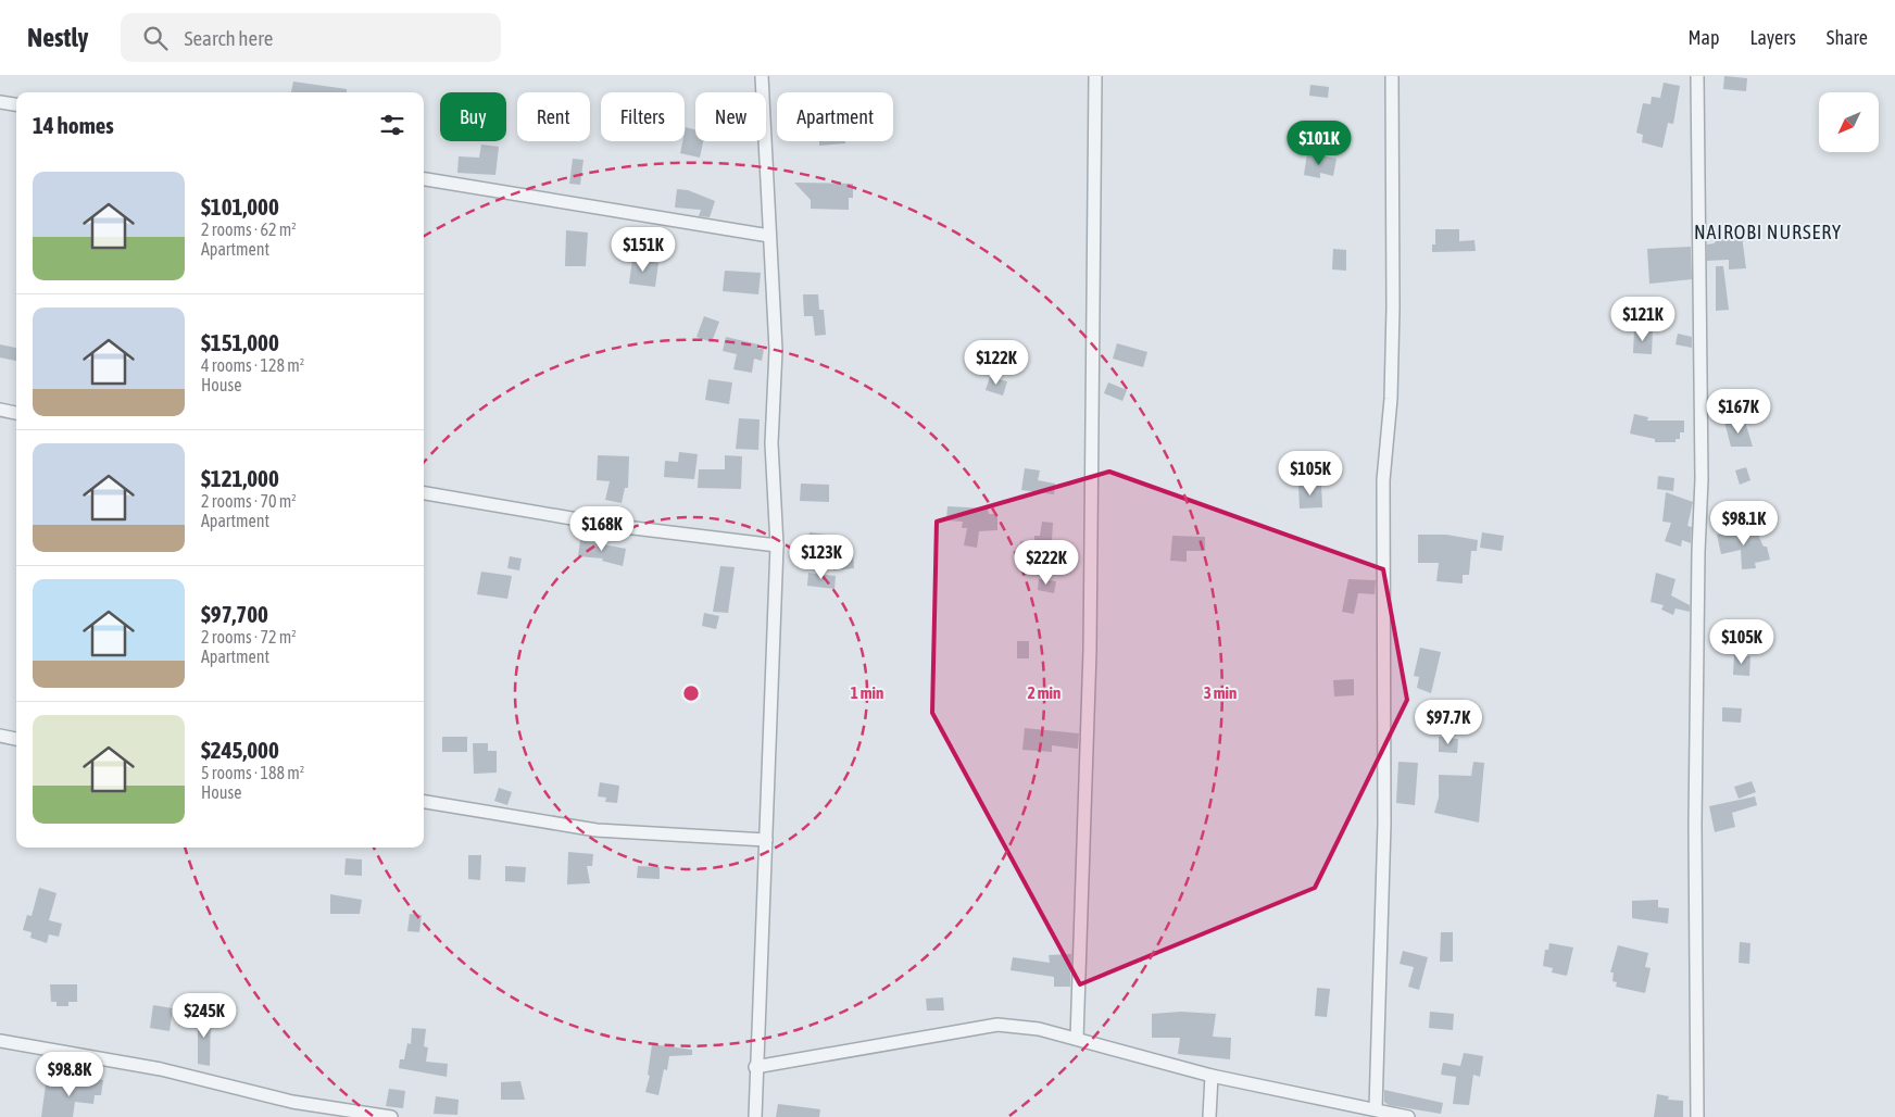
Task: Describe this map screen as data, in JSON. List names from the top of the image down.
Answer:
{
  "districts": ["NAIROBI NURSERY"],
  "north": "bottom left",
  "page": {
    "header": "Nestly",
    "search": "Search here",
    "nav": ["Map", "Layers", "Share"],
    "chip": [
      "Buy",
      "Rent",
      "Filters",
      "New",
      "Apartment"
    ],
    "heading": "14 homes",
    "price": [
      "$101K",
      "$151K",
      "$121K",
      "$122K",
      "$167K",
      "$105K",
      "$98.1K",
      "$168K",
      "$123K",
      "$222K",
      "$105K",
      "$97.7K",
      "$245K",
      "$98.8K"
    ],
    "list": [
      {
        "name": "$101,000",
        "note": "2 rooms · 62 m² · Apartment"
      },
      {
        "name": "$151,000",
        "note": "4 rooms · 128 m² · House"
      },
      {
        "name": "$121,000",
        "note": "2 rooms · 70 m² · Apartment"
      },
      {
        "name": "$97,700",
        "note": "2 rooms · 72 m² · Apartment"
      },
      {
        "name": "$245,000",
        "note": "5 rooms · 188 m² · House"
      }
    ]
  },
  "rings": ["1 min", "2 min", "3 min"]
}
